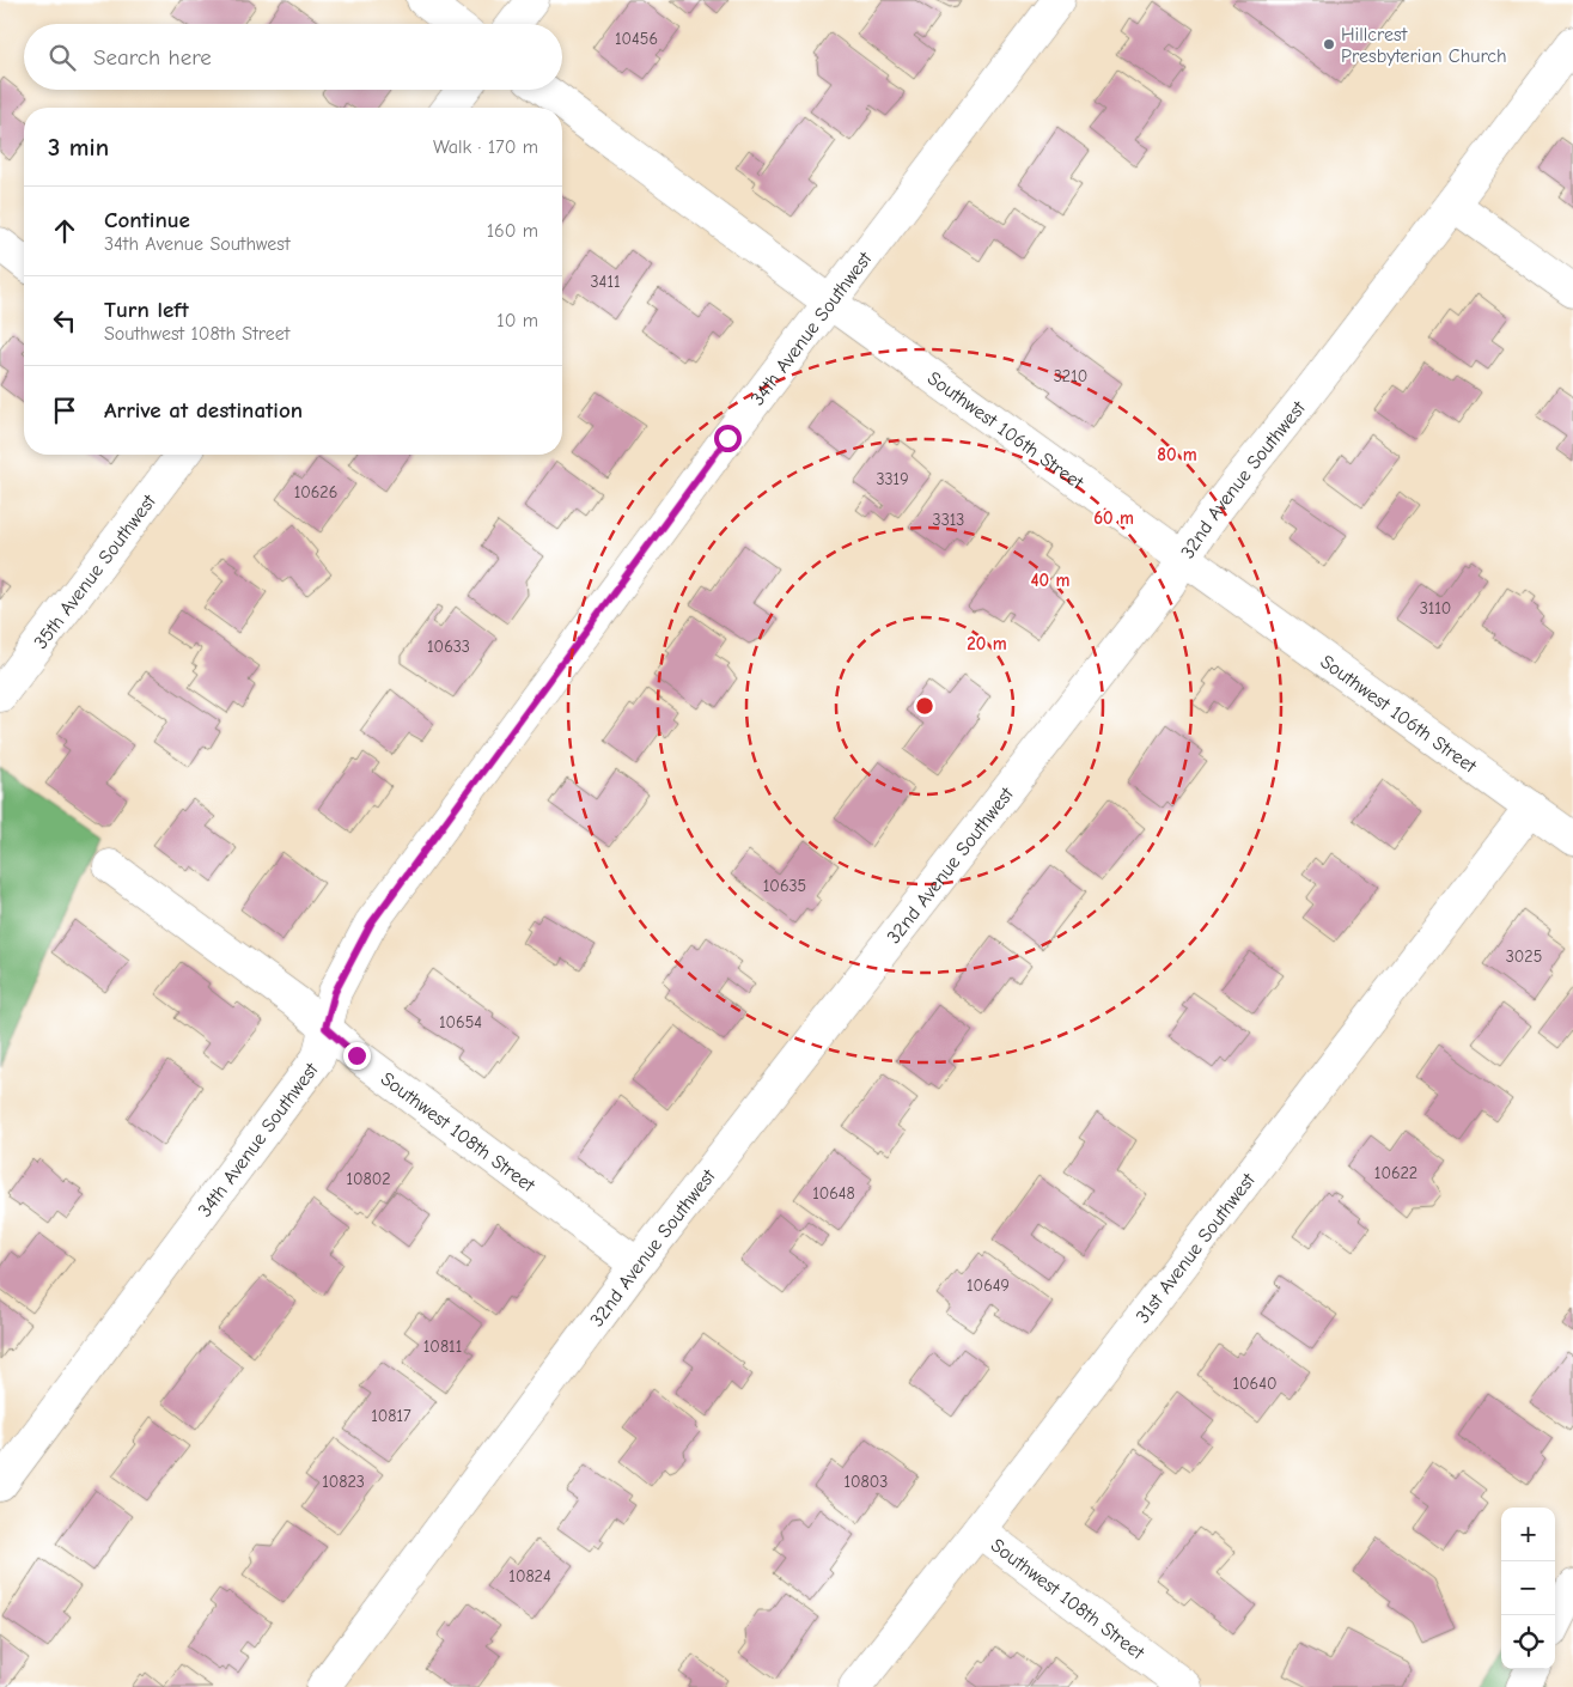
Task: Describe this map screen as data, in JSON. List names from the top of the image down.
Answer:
{
  "streets": {
    "street": [
      "34th Avenue Southwest",
      "Southwest 106th Street",
      "32nd Avenue Southwest",
      "35th Avenue Southwest",
      "Southwest 108th Street",
      "31st Avenue Southwest"
    ]
  },
  "crossings": [
    ["34th Avenue Southwest", "Southwest 106th Street"],
    ["34th Avenue Southwest", "Southwest 108th Street"],
    ["Southwest 106th Street", "32nd Avenue Southwest"],
    ["Southwest 106th Street", "31st Avenue Southwest"],
    ["32nd Avenue Southwest", "Southwest 108th Street"],
    ["Southwest 108th Street", "31st Avenue Southwest"]
  ],
  "places": ["Hillcrest Presbyterian Church"],
  "house_numbers": [
    "10456",
    "3411",
    "3210",
    "3319",
    "10626",
    "3313",
    "3110",
    "10633",
    "10635",
    "3025",
    "10654",
    "10622",
    "10802",
    "10648",
    "10649",
    "10811",
    "10640",
    "10817",
    "10823",
    "10803",
    "10824"
  ],
  "page": {
    "search": "Search here",
    "heading": ["3 min", "Walk · 170 m"],
    "list": [
      ["Continue", "34th Avenue Southwest", "160 m"],
      ["Turn left", "Southwest 108th Street", "10 m"],
      "Arrive at destination"
    ],
    "map_buttons": ["+", "−"]
  },
  "rings": [
    "80 m",
    "60 m",
    "40 m",
    "20 m"
  ]
}
